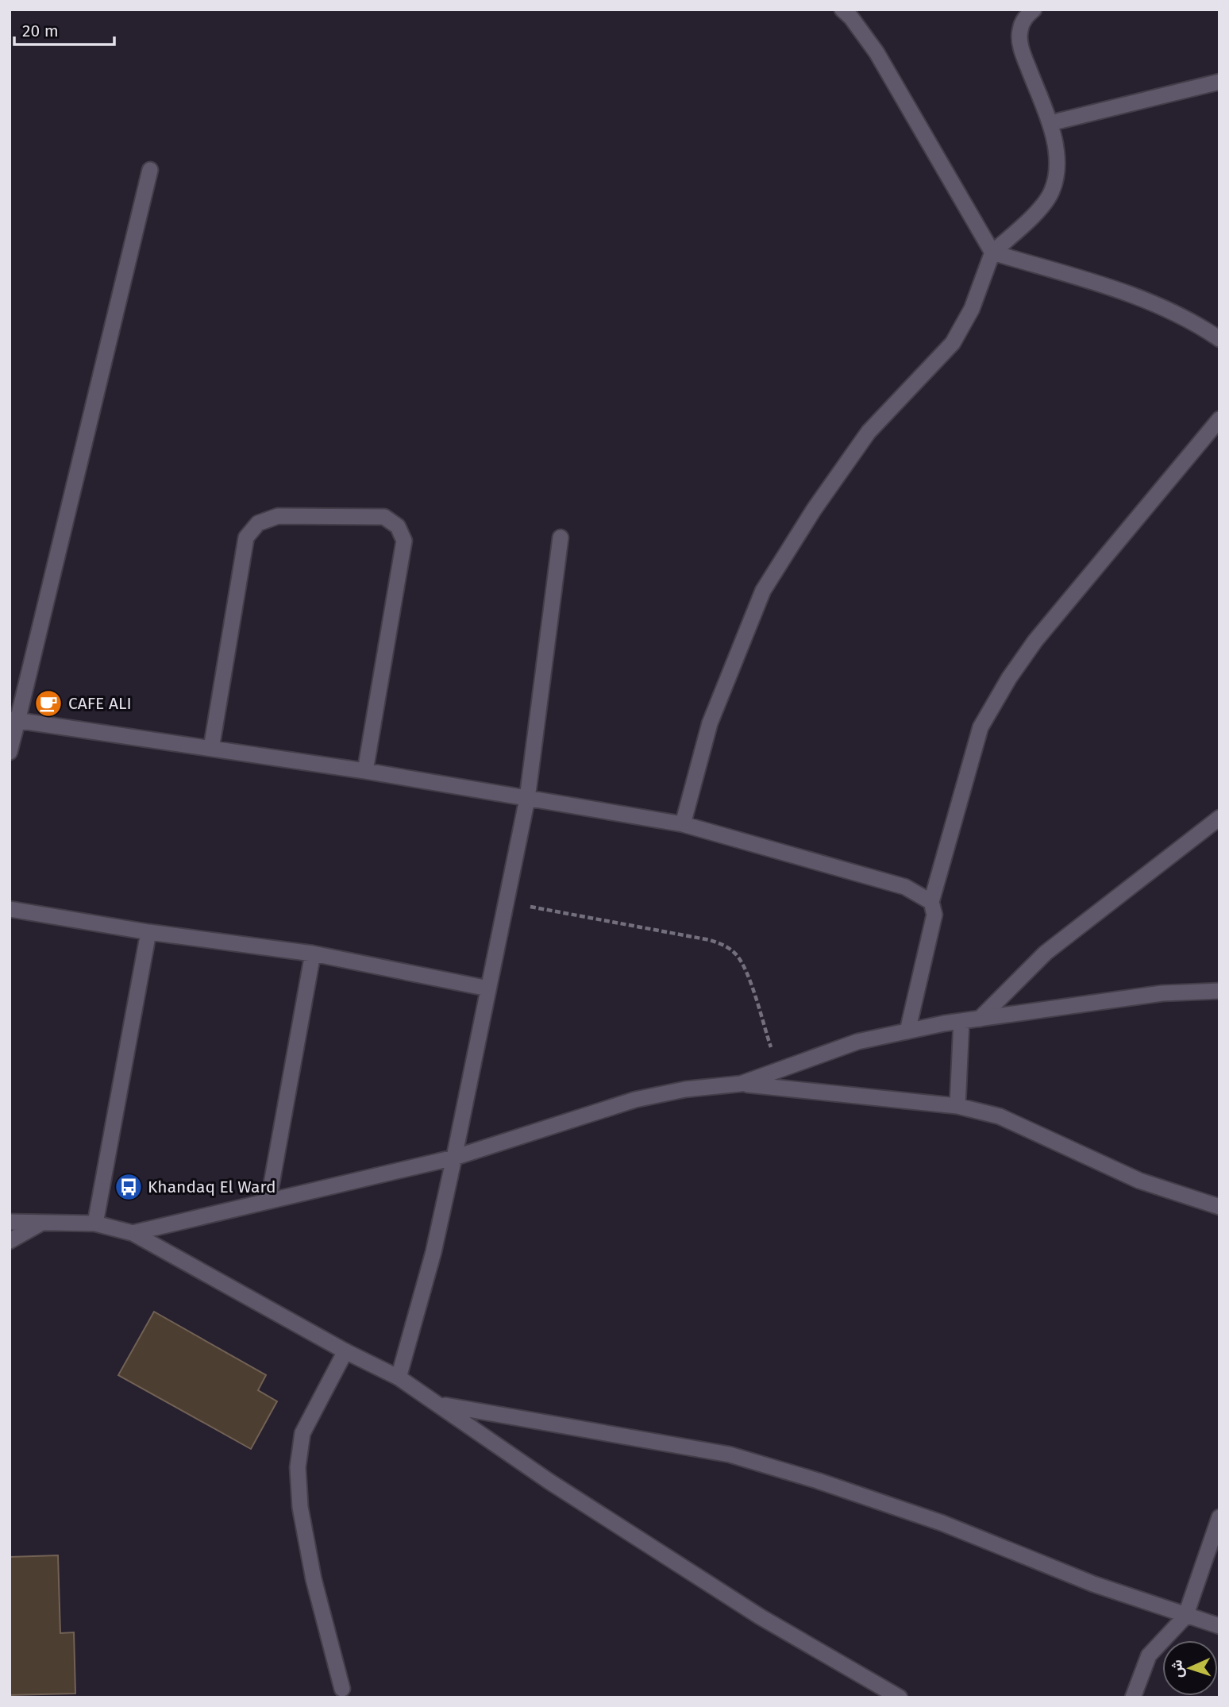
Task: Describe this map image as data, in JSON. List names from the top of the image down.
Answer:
{
  "places": {
    "cafe": ["CAFE ALI"],
    "bus stop": ["Khandaq El Ward"]
  },
  "scale_bar": "20 m",
  "north": "left"
}
